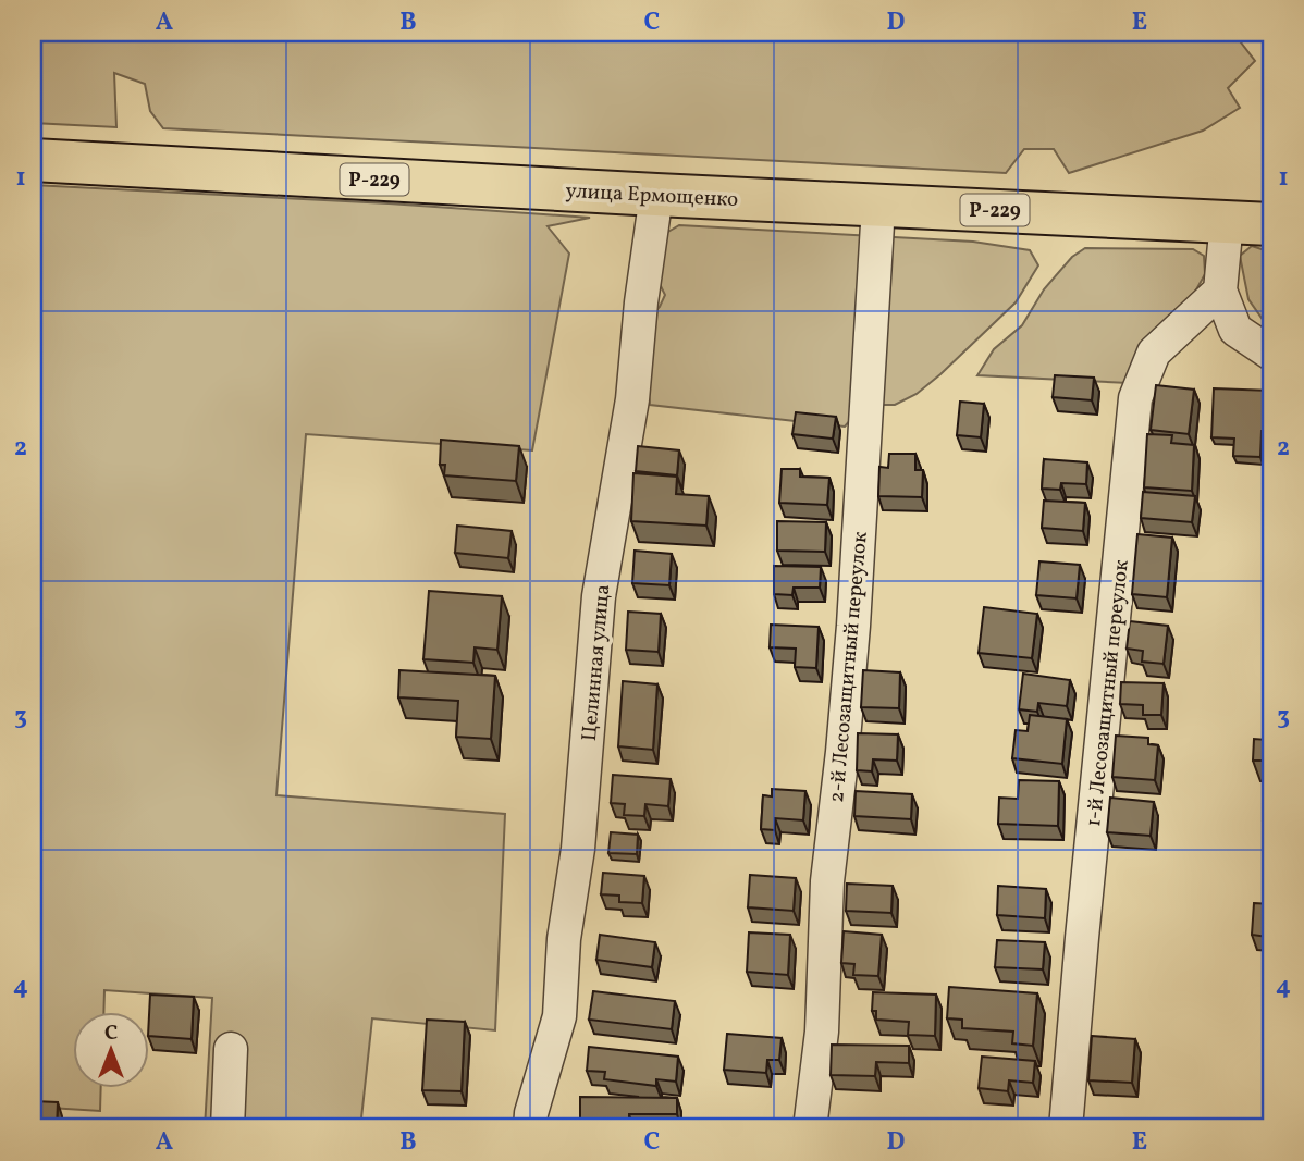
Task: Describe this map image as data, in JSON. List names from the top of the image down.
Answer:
{
  "streets": {
    "highway": ["Р-229", "улица Ермощенко"],
    "street": ["Целинная улица", "2-й Лесозащитный переулок", "1-й Лесозащитный переулок"]
  },
  "crossings": [
    ["улица Ермощенко", "Целинная улица"],
    ["улица Ермощенко", "2-й Лесозащитный переулок"]
  ],
  "north": "top",
  "grid": {
    "columns": [
      "A",
      "B",
      "C",
      "D",
      "E"
    ],
    "rows": [
      "1",
      "2",
      "3",
      "4"
    ]
  }
}
